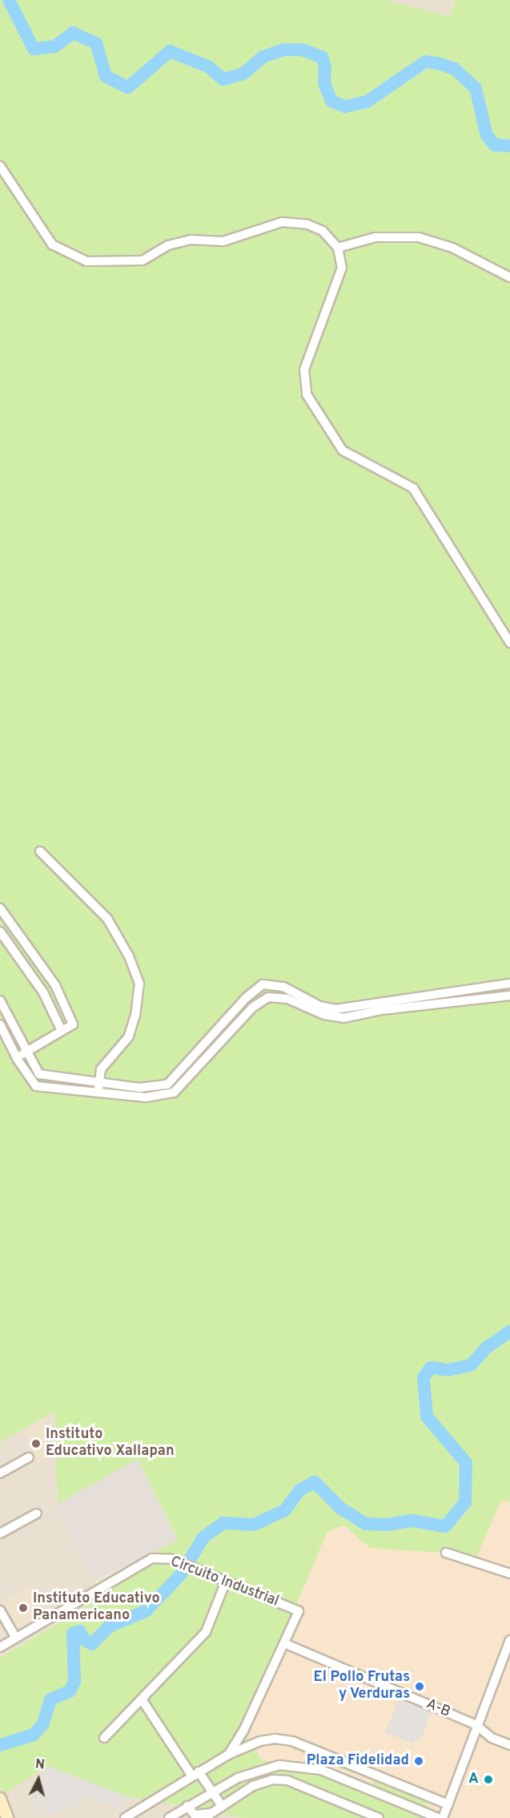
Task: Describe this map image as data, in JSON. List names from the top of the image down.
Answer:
{
  "streets": {
    "street": ["Circuito Industrial", "A-B"]
  },
  "crossings": [
    ["Circuito Industrial", "A-B"]
  ],
  "places": [
    "Instituto Educativo Xallapan",
    "Instituto Educativo Panamericano",
    "El Pollo Frutas y Verduras",
    "Plaza Fidelidad",
    "A"
  ],
  "north": "top"
}
